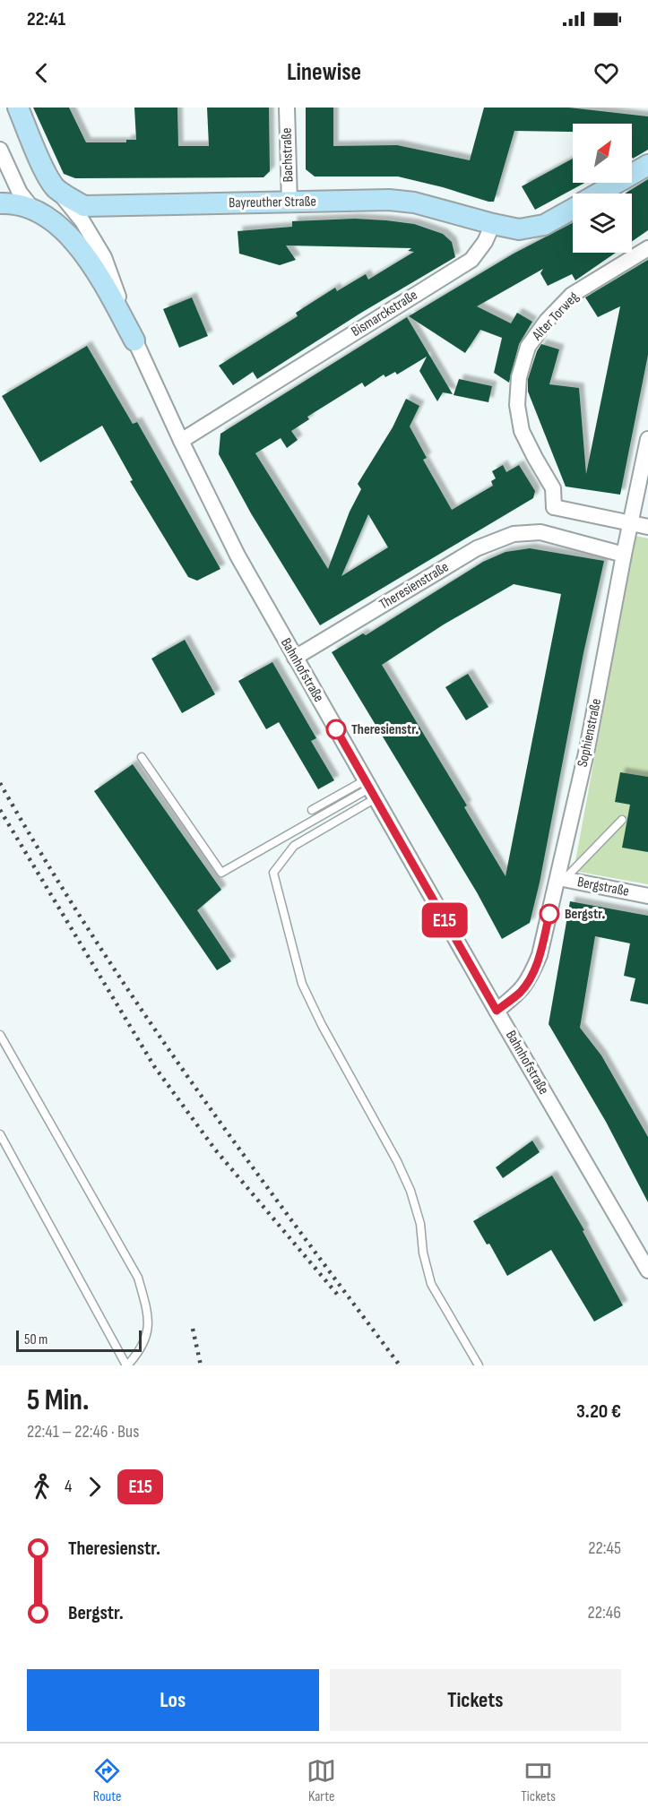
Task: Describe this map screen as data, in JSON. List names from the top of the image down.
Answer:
{
  "streets": {
    "street": [
      "Bachstraße",
      "Bayreuther Straße",
      "Bismarckstraße",
      "Alter Torweg",
      "Theresienstraße",
      "Bahnhofstraße",
      "Sophienstraße",
      "Bergstraße"
    ]
  },
  "crossings": [
    ["Bachstraße", "Bayreuther Straße"],
    ["Bayreuther Straße", "Bismarckstraße"],
    ["Bayreuther Straße", "Bahnhofstraße"],
    ["Bismarckstraße", "Bahnhofstraße"],
    ["Theresienstraße", "Bahnhofstraße"],
    ["Theresienstraße", "Sophienstraße"],
    ["Bahnhofstraße", "Sophienstraße"],
    ["Sophienstraße", "Bergstraße"]
  ],
  "places": ["Theresienstr.", "Bergstr."],
  "lines": ["bus line E15"],
  "scale_bar": "50 m",
  "north": "top right",
  "page": {
    "status": "22:41",
    "header": "Linewise",
    "on_map": "E15",
    "scale": "50 m",
    "heading": ["5 Min.", "22:41 – 22:46 · Bus", "3.20 €"],
    "legs": ["4", "E15"],
    "list": [
      {
        "name": "Theresienstr.",
        "value": "22:45"
      },
      {
        "name": "Bergstr.",
        "value": "22:46"
      }
    ],
    "buttons": ["Los", "Tickets"],
    "tabs": ["Route", "Karte", "Tickets"]
  }
}
